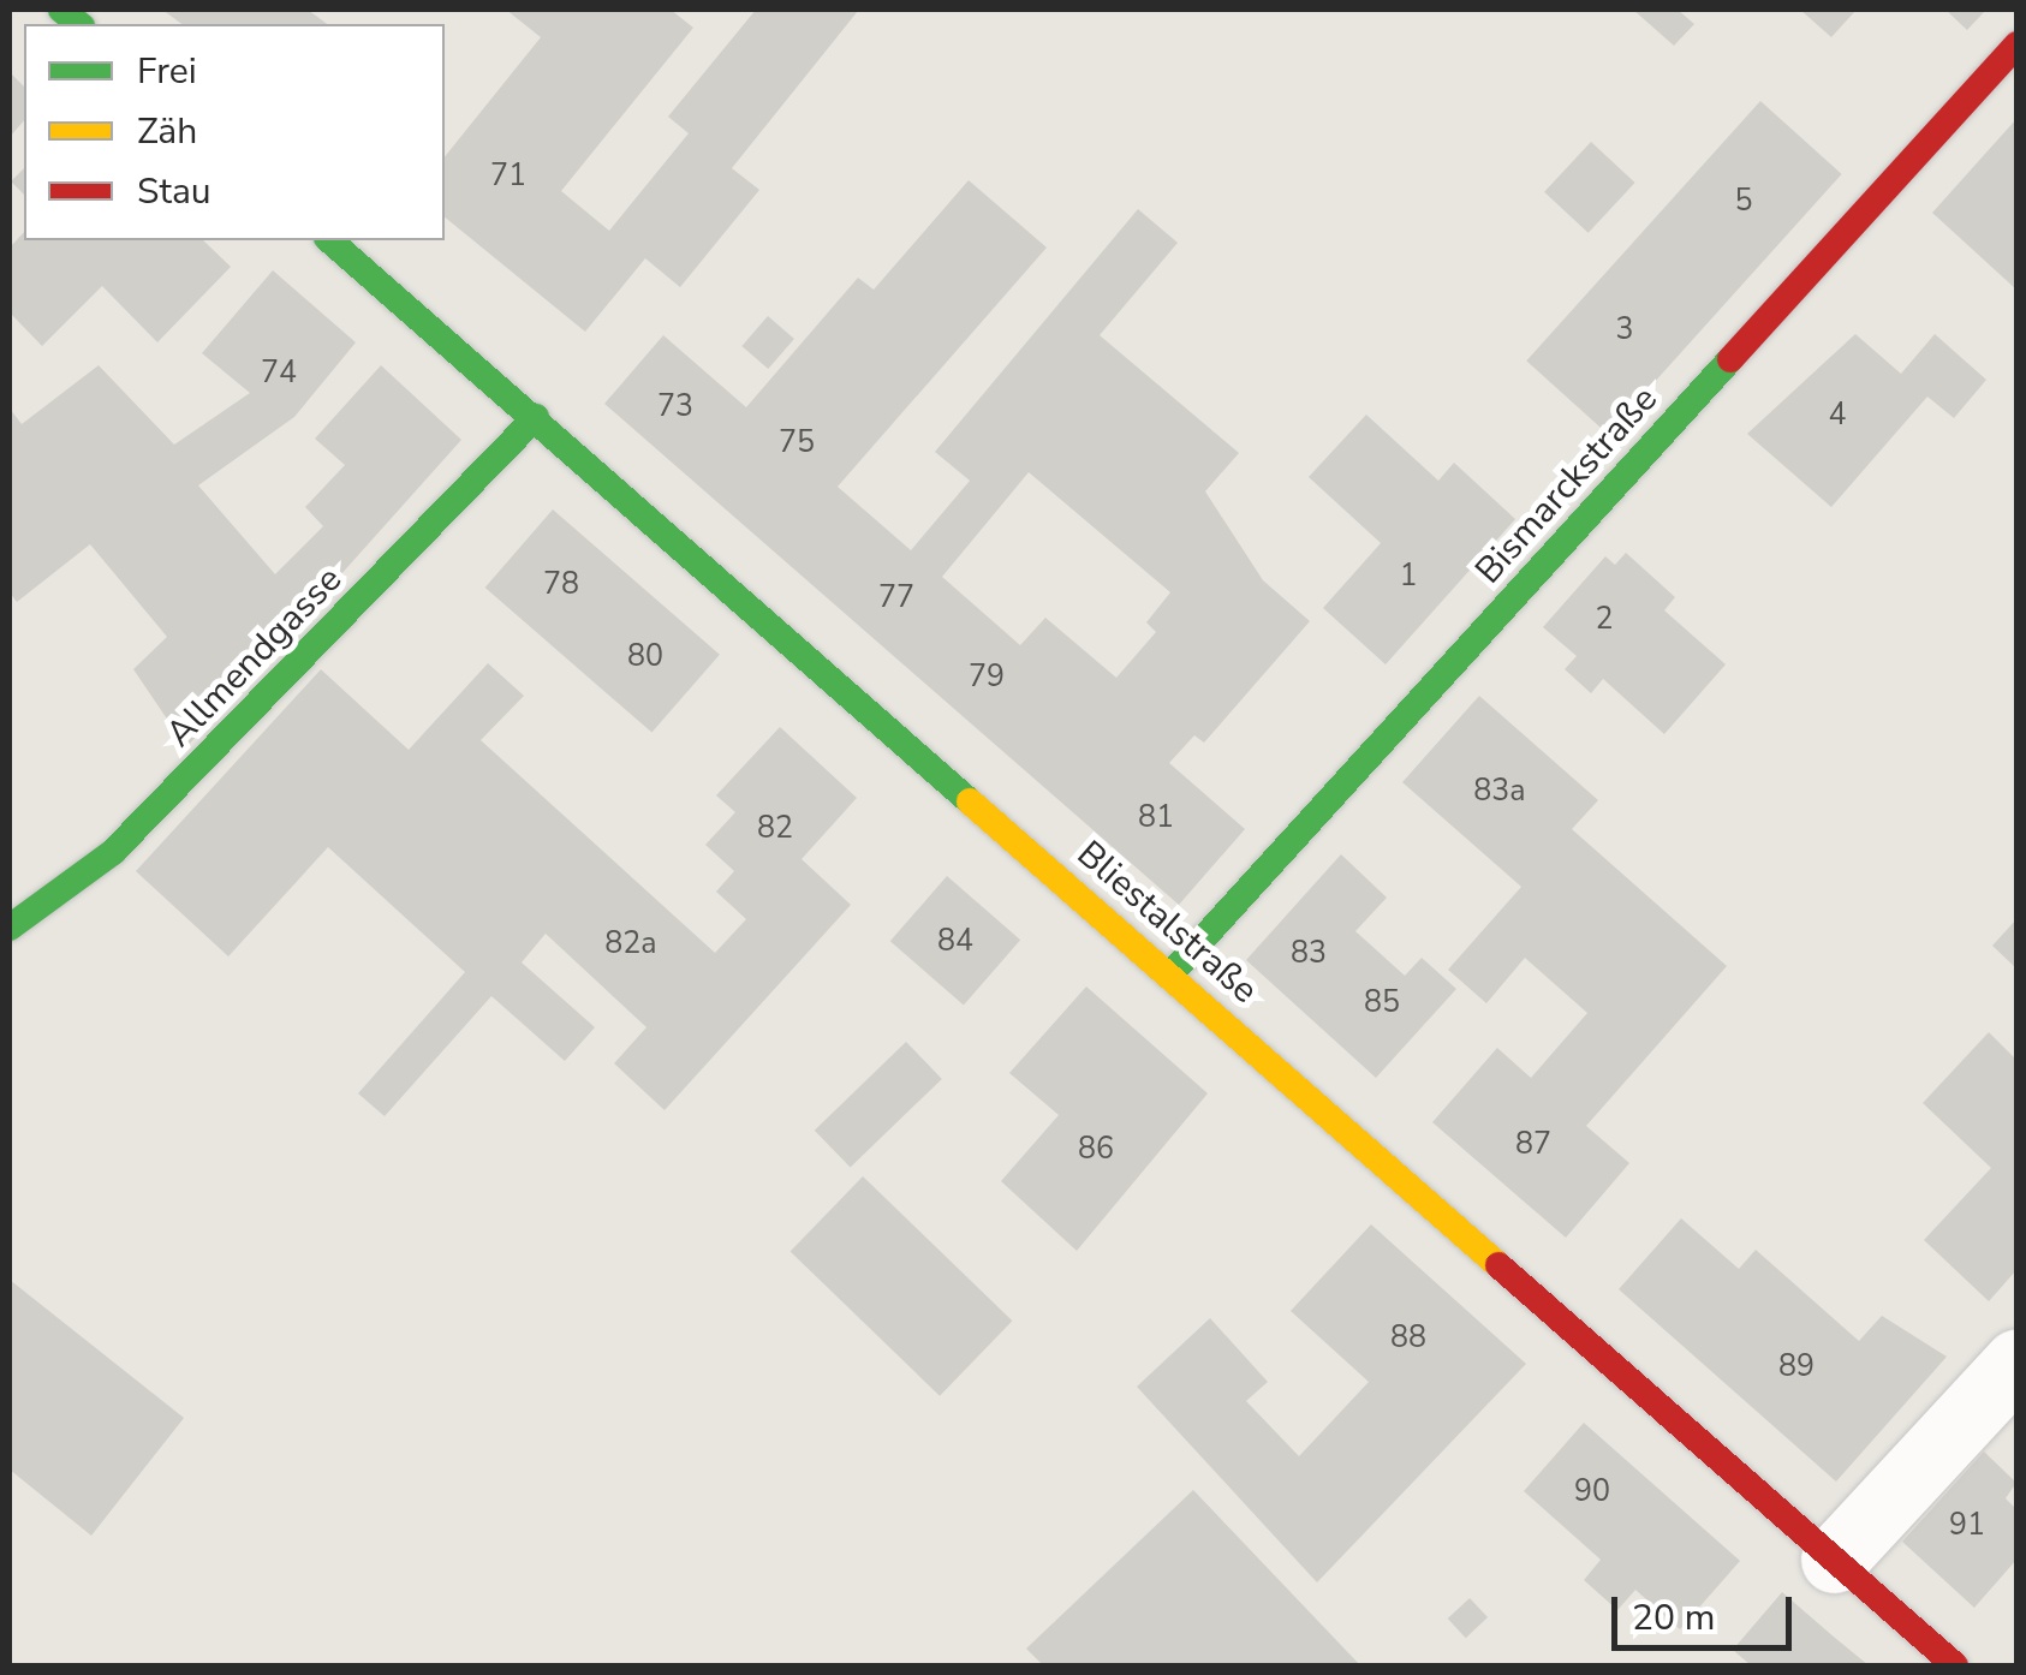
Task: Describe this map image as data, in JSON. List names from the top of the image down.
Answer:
{
  "streets": {
    "main road": ["Bismarckstraße", "Allmendgasse", "Bliestalstraße"]
  },
  "crossings": [
    ["Bismarckstraße", "Bliestalstraße"],
    ["Allmendgasse", "Bliestalstraße"]
  ],
  "house_numbers": [
    "71",
    "5",
    "3",
    "74",
    "73",
    "4",
    "75",
    "1",
    "78",
    "77",
    "2",
    "80",
    "79",
    "83a",
    "81",
    "82",
    "84",
    "82a",
    "83",
    "85",
    "87",
    "86",
    "88",
    "89",
    "90",
    "91"
  ],
  "legend": ["Frei", "Zäh", "Stau"],
  "scale_bar": "20 m"
}
